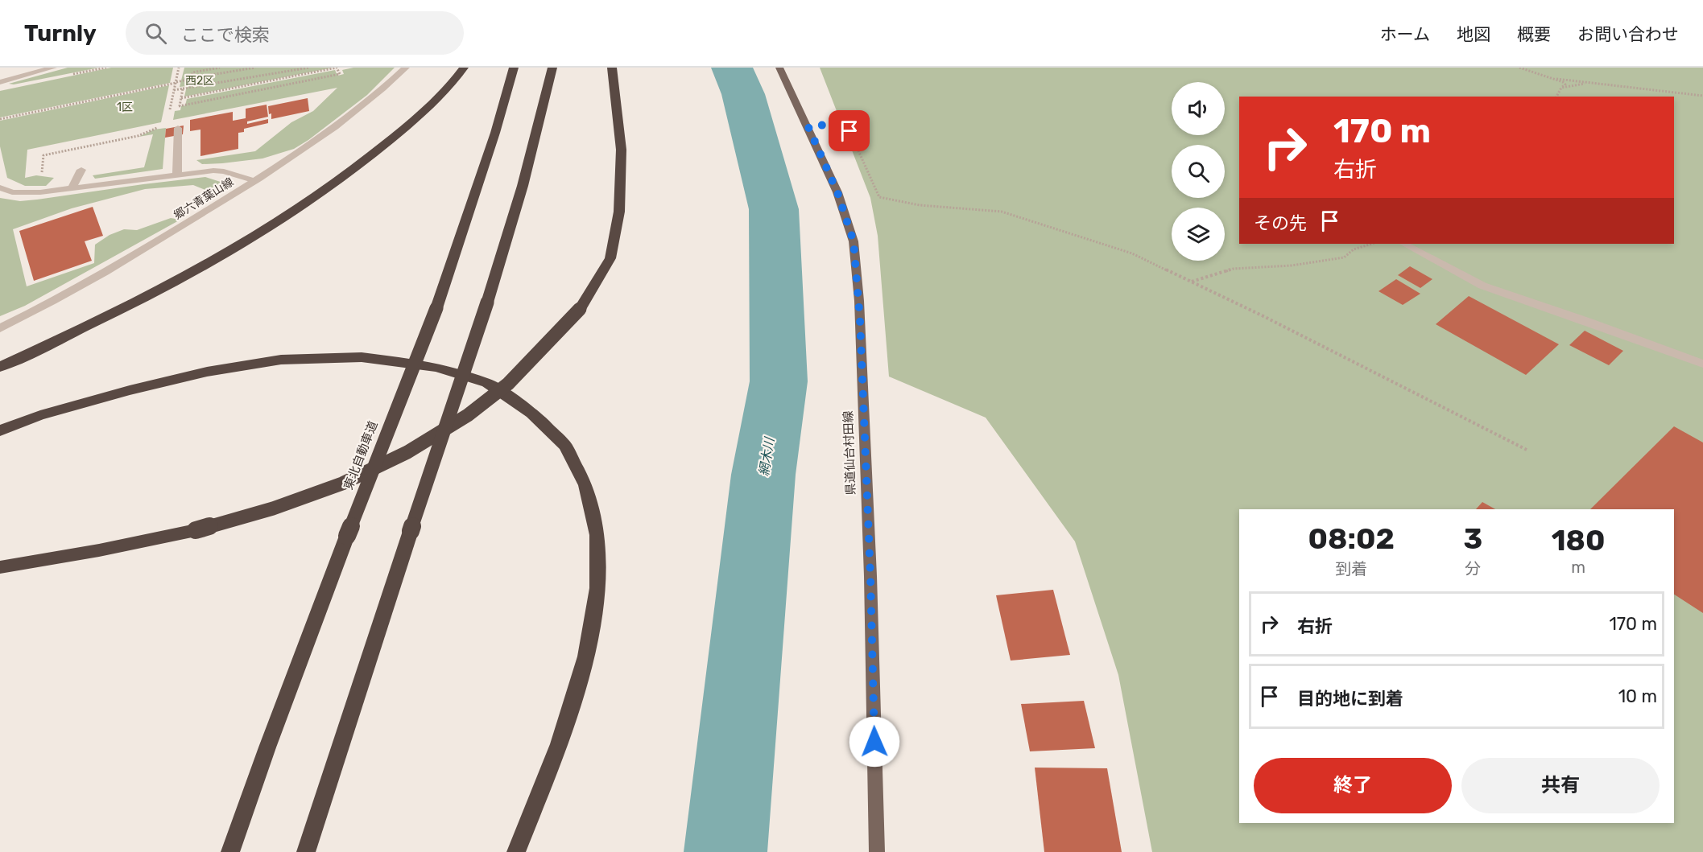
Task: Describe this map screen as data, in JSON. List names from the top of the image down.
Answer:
{
  "streets": {
    "highway": ["東北自動車道"],
    "main road": ["県道仙台村田線"],
    "street": ["郷六青葉山線"]
  },
  "water": ["網木川"],
  "parks": ["西2区", "1区"],
  "page": {
    "header": "Turnly",
    "search": "ここで検索",
    "nav": [
      "ホーム",
      "地図",
      "概要",
      "お問い合わせ"
    ],
    "turn": ["170 m", "右折"],
    "then": "その先",
    "eta": [
      "08:02",
      "到着",
      "3",
      "分",
      "180",
      "m"
    ],
    "list": [
      {
        "name": "右折",
        "value": "170 m"
      },
      {
        "name": "目的地に到着",
        "value": "10 m"
      }
    ],
    "buttons": ["終了", "共有"]
  }
}
